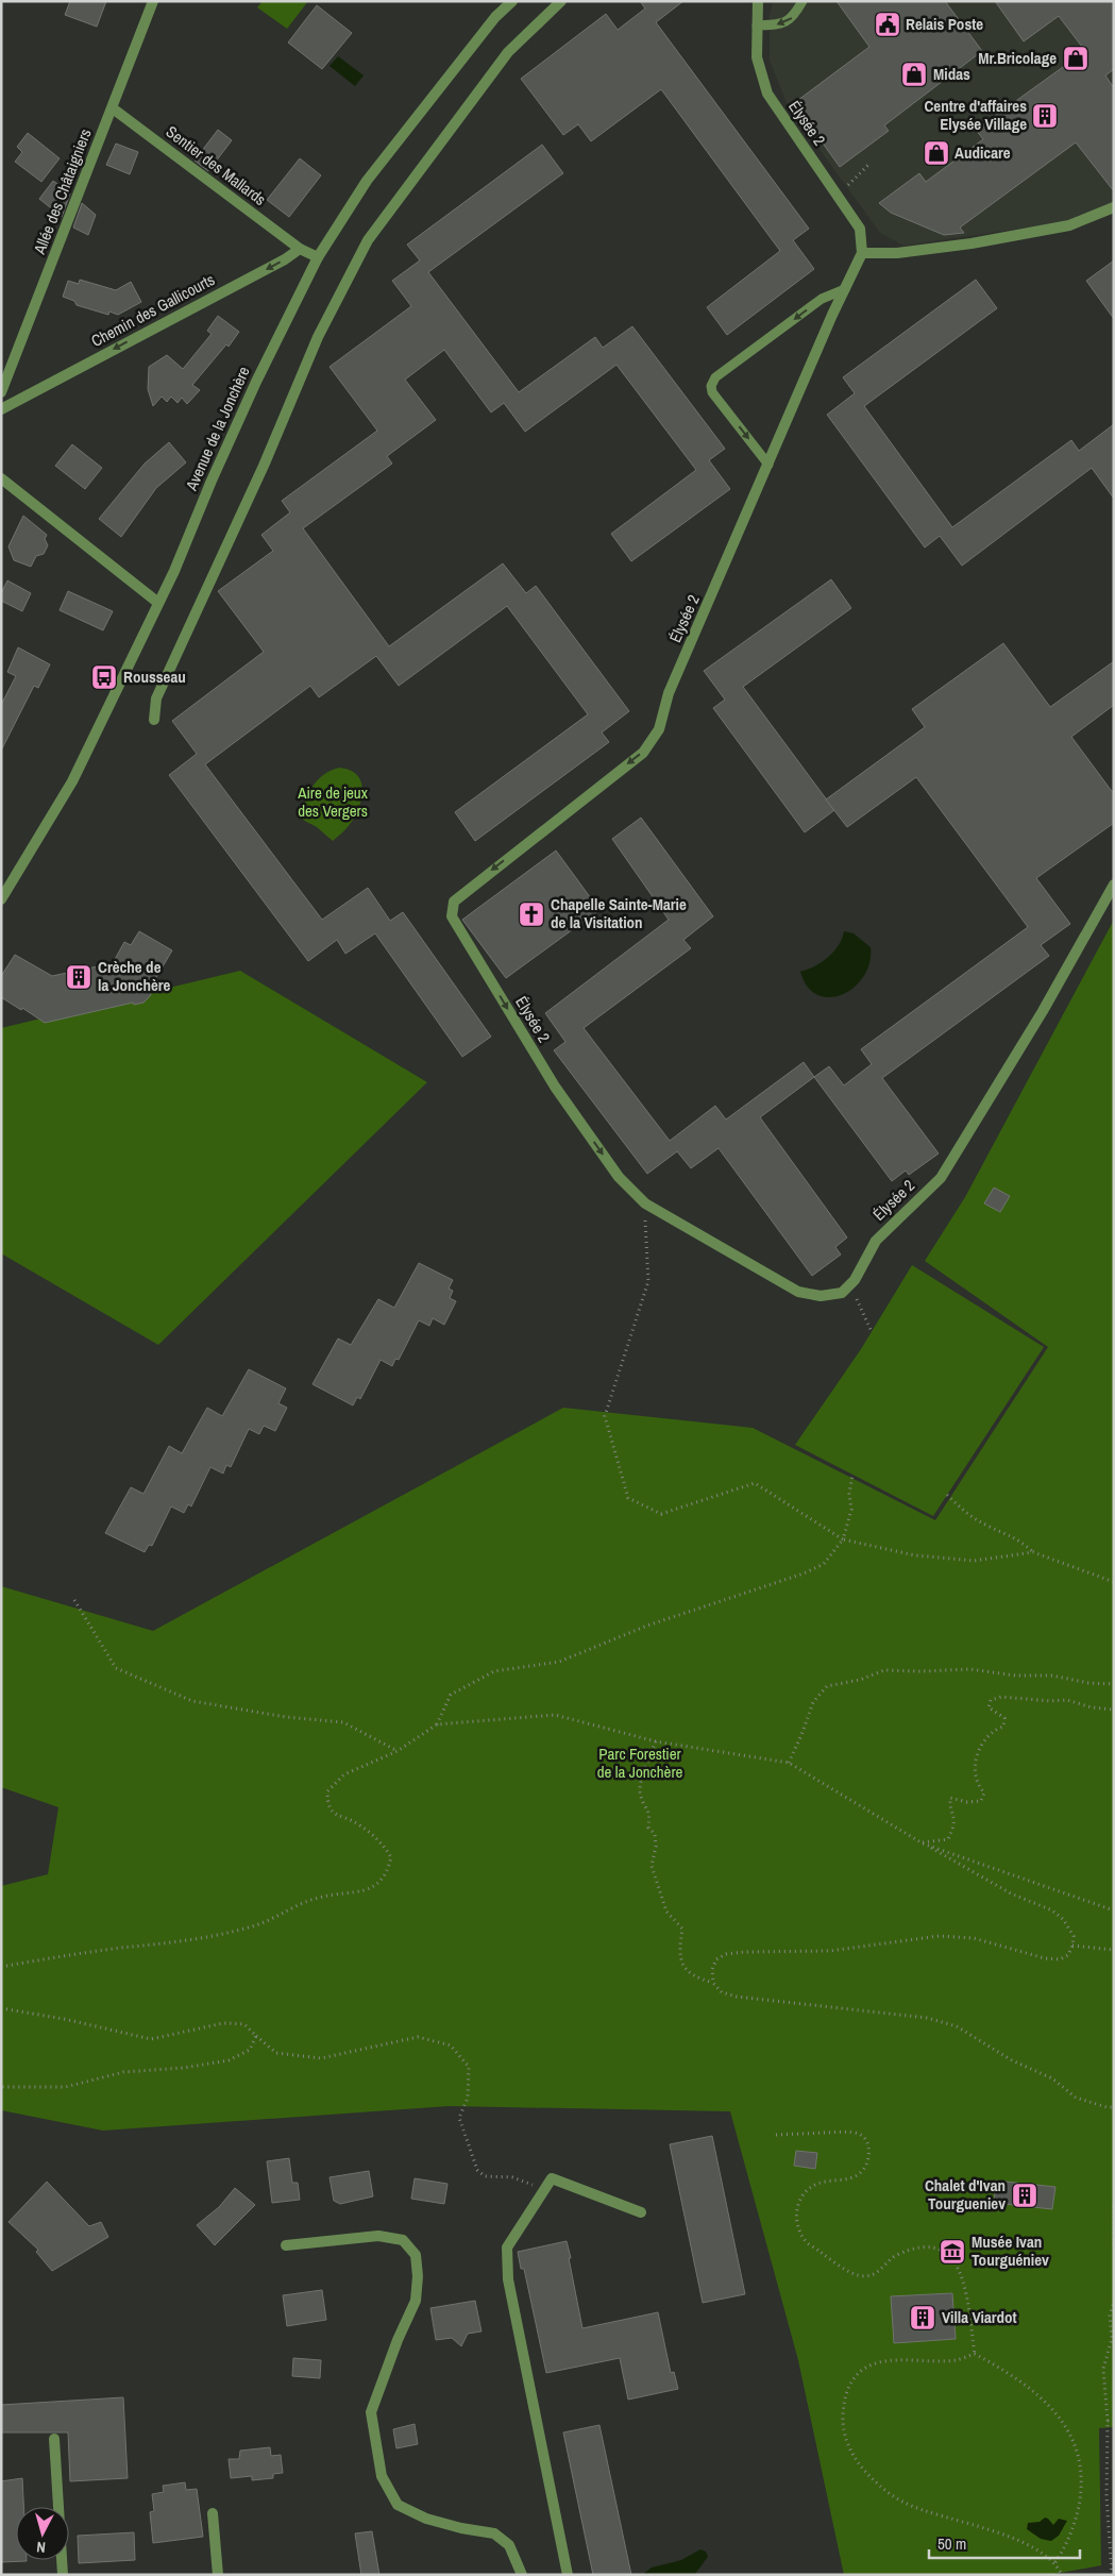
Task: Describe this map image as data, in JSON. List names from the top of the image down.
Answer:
{
  "streets": {
    "street": [
      "Élysée 2",
      "Sentier des Mallards",
      "Allée des Châtaigniers",
      "Chemin des Gallicourts",
      "Avenue de la Jonchère"
    ]
  },
  "crossings": [
    ["Sentier des Mallards", "Allée des Châtaigniers"],
    ["Sentier des Mallards", "Chemin des Gallicourts"]
  ],
  "one_way": ["Chemin des Gallicourts"],
  "parks": ["Aire de jeux des Vergers", "Parc Forestier de la Jonchère"],
  "places": {
    "public building": ["Relais Poste"],
    "shop": ["Mr.Bricolage", "Midas", "Audicare"],
    "building": [
      "Centre d'affaires Elysée Village",
      "Crèche de la Jonchère",
      "Chalet d'Ivan Tourgueniev",
      "Villa Viardot"
    ],
    "bus stop": ["Rousseau"],
    "church": ["Chapelle Sainte-Marie de la Visitation"],
    "museum": ["Musée Ivan Tourguéniev"]
  },
  "scale_bar": "50 m",
  "north": "bottom"
}
